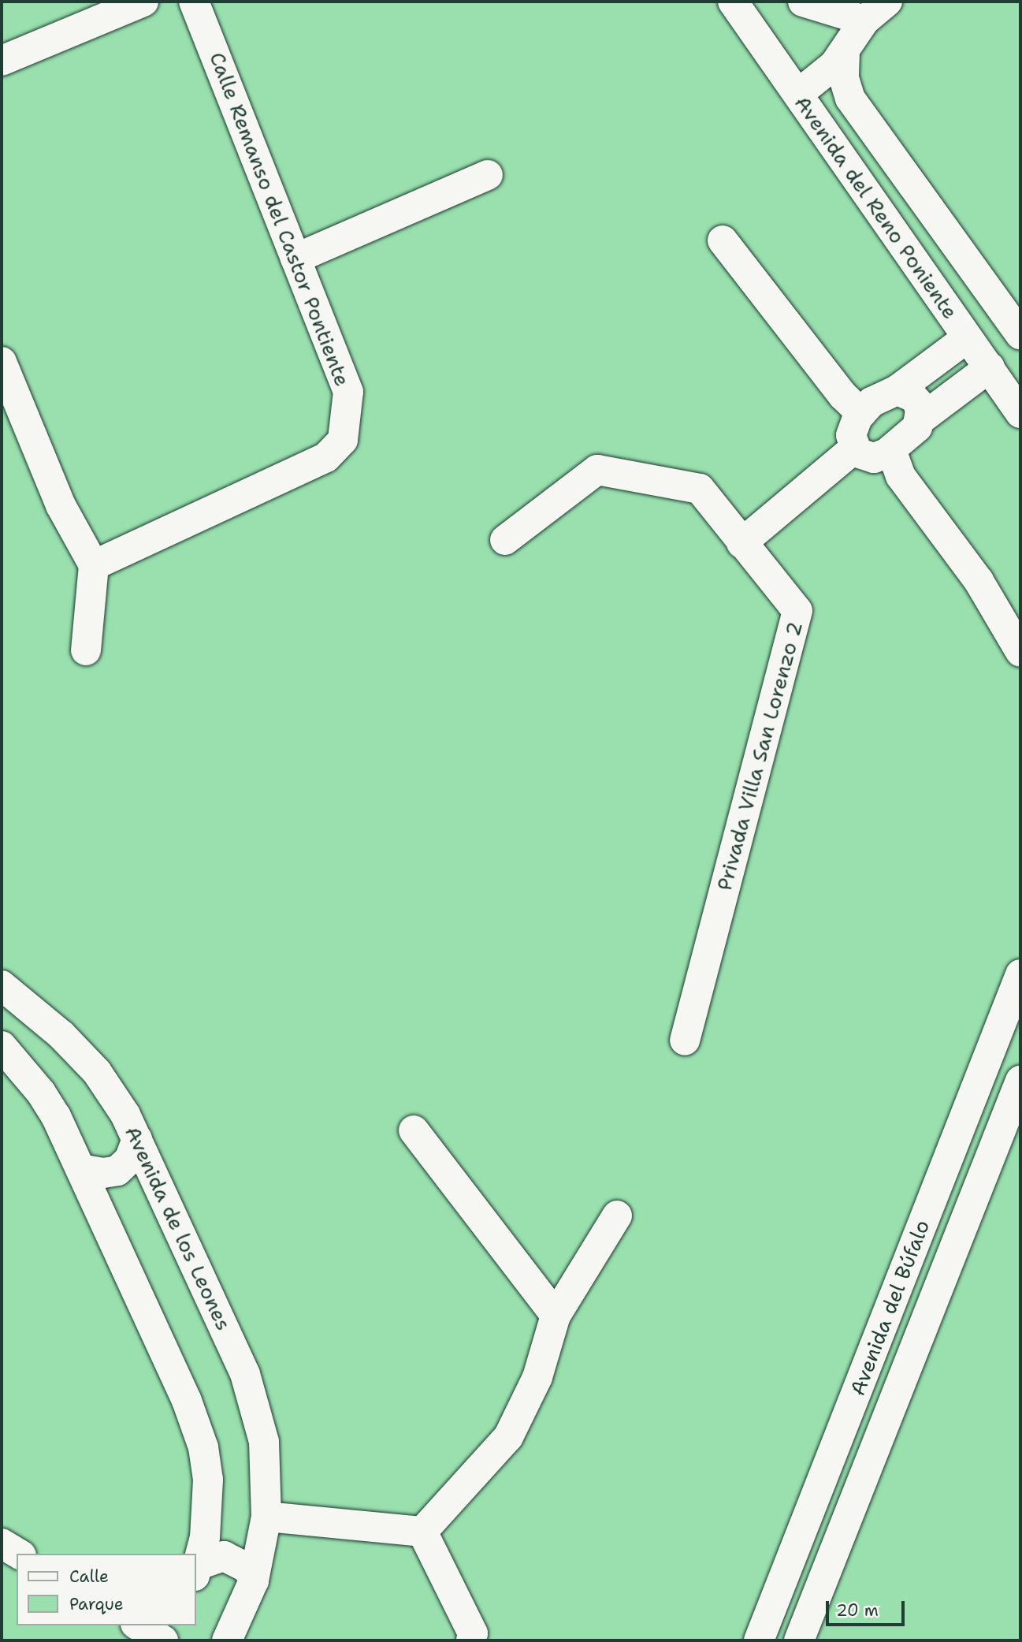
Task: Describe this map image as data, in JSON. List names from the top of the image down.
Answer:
{
  "streets": {
    "street": [
      "Avenida del Reno Poniente",
      "Calle Remanso del Castor Pontiente",
      "Privada Villa San Lorenzo 2",
      "Avenida de los Leones",
      "Avenida del Búfalo"
    ]
  },
  "legend": ["Calle", "Parque"],
  "scale_bar": "20 m"
}
